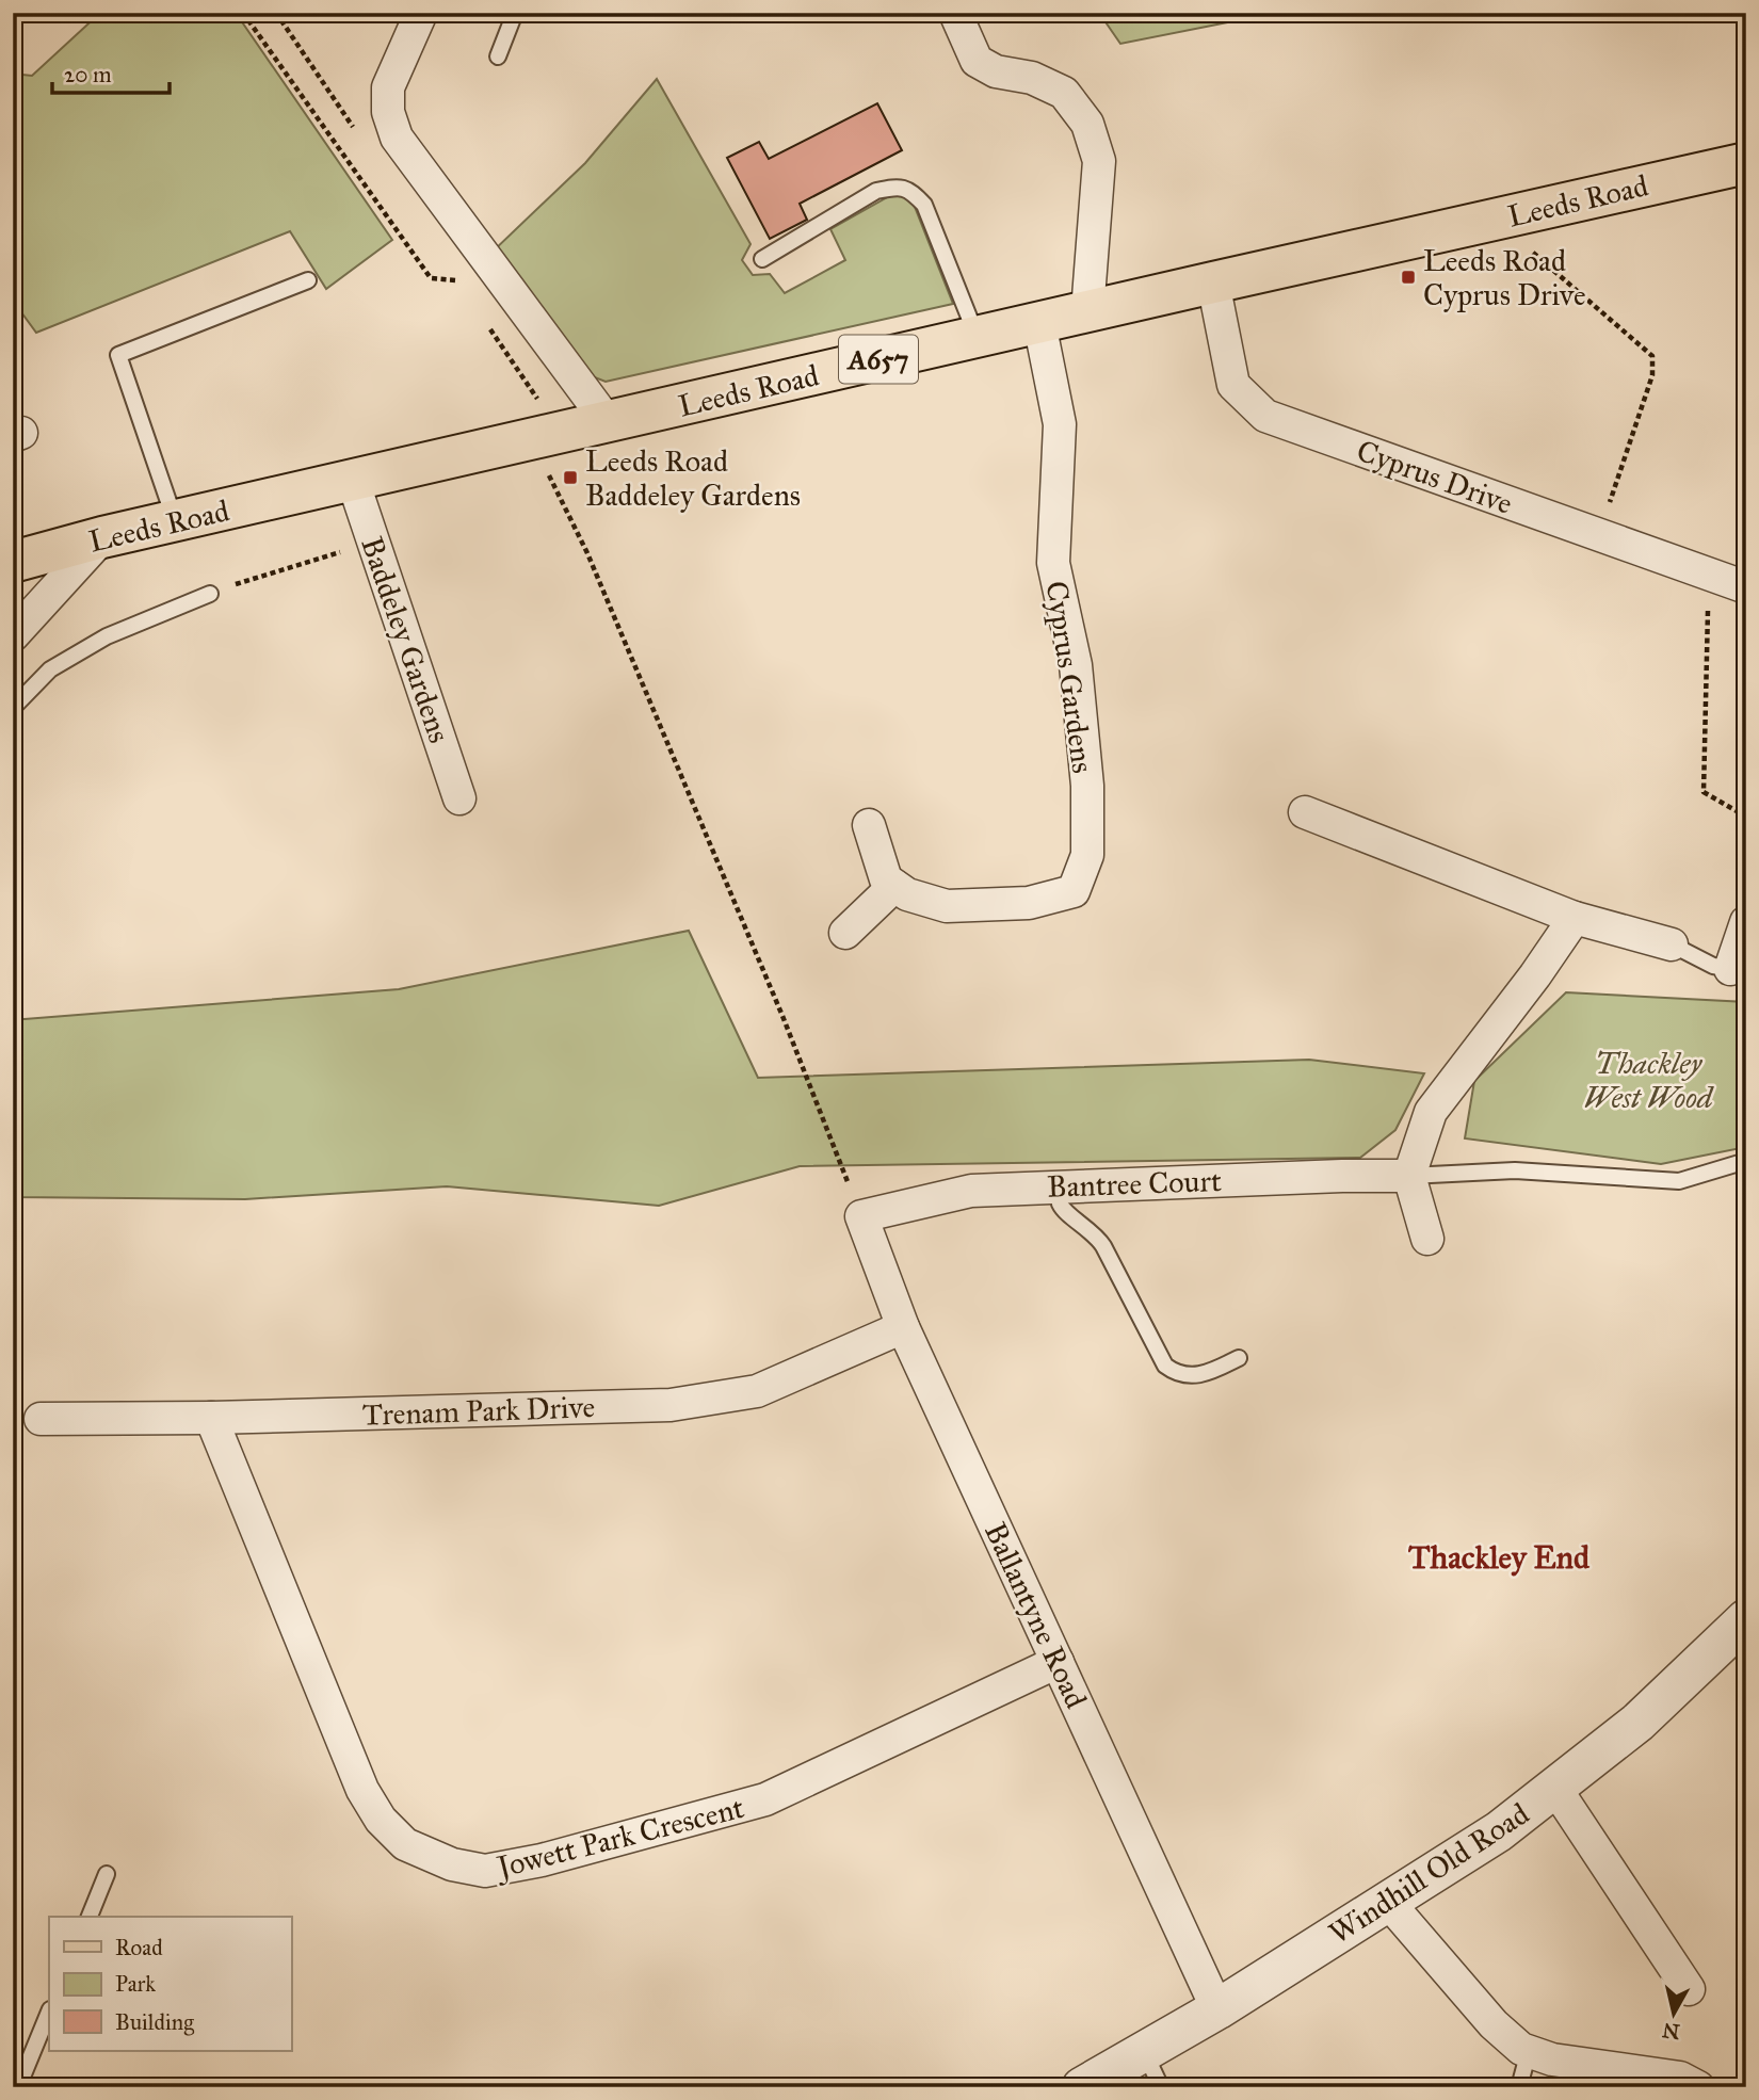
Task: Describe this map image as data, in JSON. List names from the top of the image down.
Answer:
{
  "streets": {
    "main road": ["Leeds Road", "A657"],
    "street": [
      "Cyprus Drive",
      "Baddeley Gardens",
      "Cyprus Gardens",
      "Bantree Court",
      "Trenam Park Drive",
      "Ballantyne Road",
      "Jowett Park Crescent",
      "Windhill Old Road"
    ]
  },
  "crossings": [
    ["Leeds Road", "Cyprus Drive"],
    ["Leeds Road", "Baddeley Gardens"],
    ["Leeds Road", "Cyprus Gardens"],
    ["Bantree Court", "Ballantyne Road"],
    ["Trenam Park Drive", "Ballantyne Road"],
    ["Trenam Park Drive", "Jowett Park Crescent"],
    ["Ballantyne Road", "Jowett Park Crescent"],
    ["Ballantyne Road", "Windhill Old Road"]
  ],
  "districts": ["Thackley End"],
  "parks": ["Thackley West Wood"],
  "places": {
    "transit": ["Leeds Road Cyprus Drive", "Leeds Road Baddeley Gardens"]
  },
  "legend": ["Road", "Park", "Building"],
  "scale_bar": "20 m",
  "north": "bottom"
}
